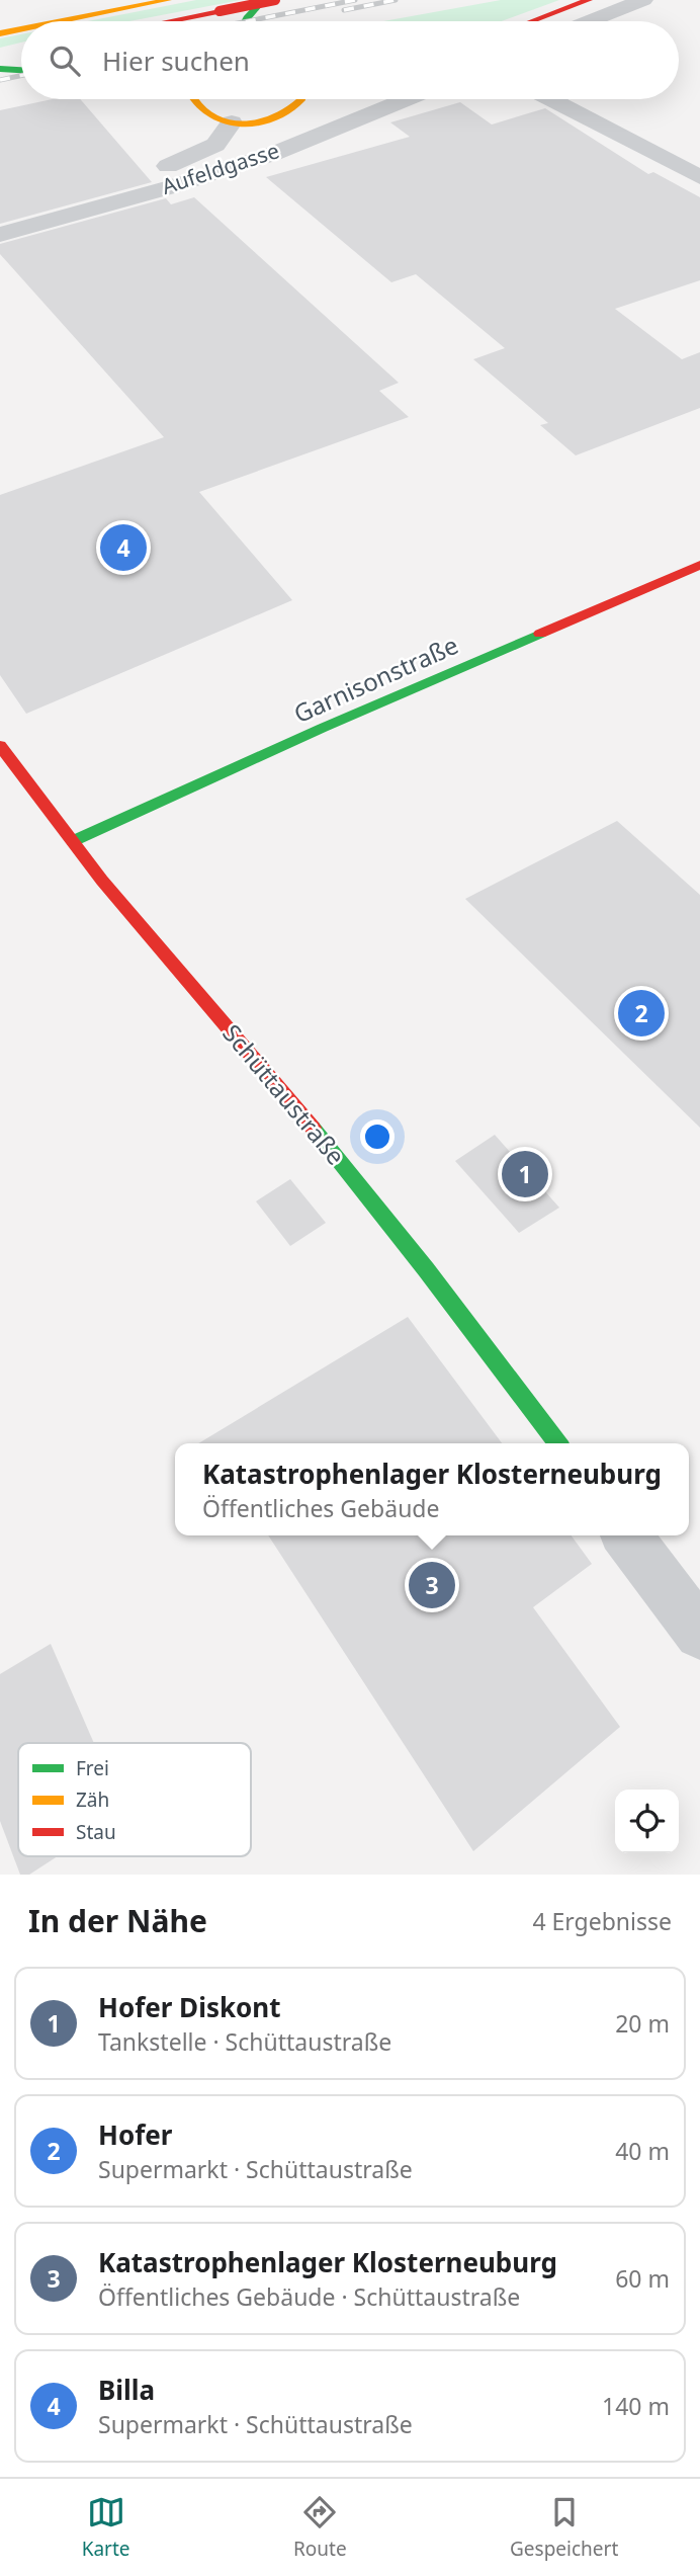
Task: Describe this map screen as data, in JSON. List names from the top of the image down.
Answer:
{
  "streets": {
    "street": ["Aufeldgasse", "Garnisonstraße", "Schüttaustraße"]
  },
  "crossings": [
    ["Garnisonstraße", "Schüttaustraße"]
  ],
  "legend": ["Frei", "Zäh", "Stau"],
  "page": {
    "search": "Hier suchen",
    "pins": [
      "4",
      "2",
      "1",
      "3"
    ],
    "popup": ["Katastrophenlager Klosterneuburg", "Öffentliches Gebäude"],
    "heading": ["In der Nähe", "4 Ergebnisse"],
    "list": [
      {
        "mark": "1",
        "name": "Hofer Diskont",
        "note": "Tankstelle · Schüttaustraße",
        "value": "20 m"
      },
      {
        "mark": "2",
        "name": "Hofer",
        "note": "Supermarkt · Schüttaustraße",
        "value": "40 m"
      },
      {
        "mark": "3",
        "name": "Katastrophenlager Klosterneuburg",
        "note": "Öffentliches Gebäude · Schüttaustraße",
        "value": "60 m"
      },
      {
        "mark": "4",
        "name": "Billa",
        "note": "Supermarkt · Schüttaustraße",
        "value": "140 m"
      }
    ],
    "nav": ["Karte", "Route", "Gespeichert"]
  }
}
